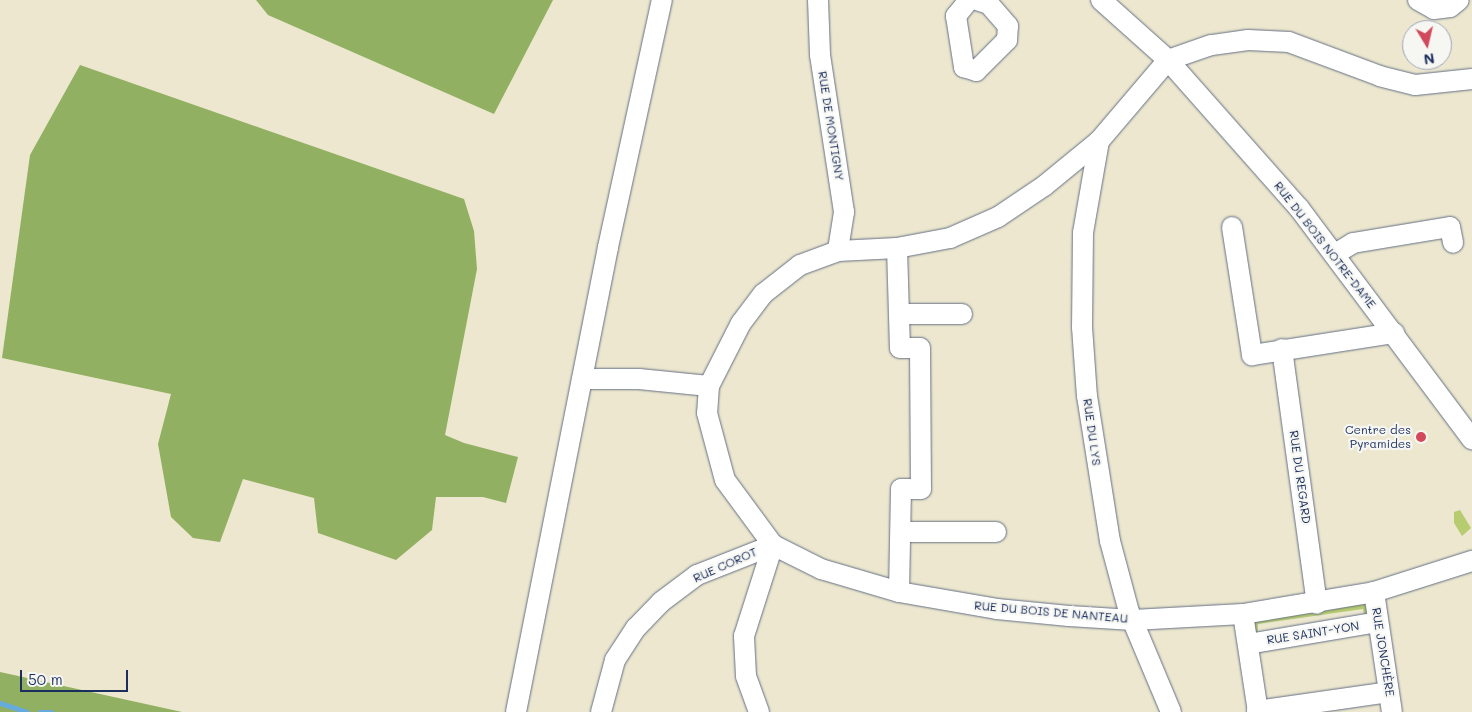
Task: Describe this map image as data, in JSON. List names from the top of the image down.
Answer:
{
  "streets": {
    "street": [
      "RUE DE MONTIGNY",
      "RUE DU BOIS NOTRE-DAME",
      "RUE DU LYS",
      "RUE DU REGARD",
      "RUE COROT",
      "RUE DU BOIS DE NANTEAU",
      "RUE SAINT-YON",
      "RUE JONCHÈRE"
    ]
  },
  "crossings": [
    ["RUE DE MONTIGNY", "RUE DU BOIS DE NANTEAU"],
    ["RUE DU BOIS NOTRE-DAME", "RUE DU BOIS DE NANTEAU"],
    ["RUE DU LYS", "RUE DU BOIS DE NANTEAU"],
    ["RUE DU REGARD", "RUE DU BOIS DE NANTEAU"],
    ["RUE COROT", "RUE DU BOIS DE NANTEAU"],
    ["RUE DU BOIS DE NANTEAU", "RUE JONCHÈRE"],
    ["RUE SAINT-YON", "RUE JONCHÈRE"]
  ],
  "places": ["Centre des Pyramides"],
  "scale_bar": "50 m",
  "north": "bottom"
}
